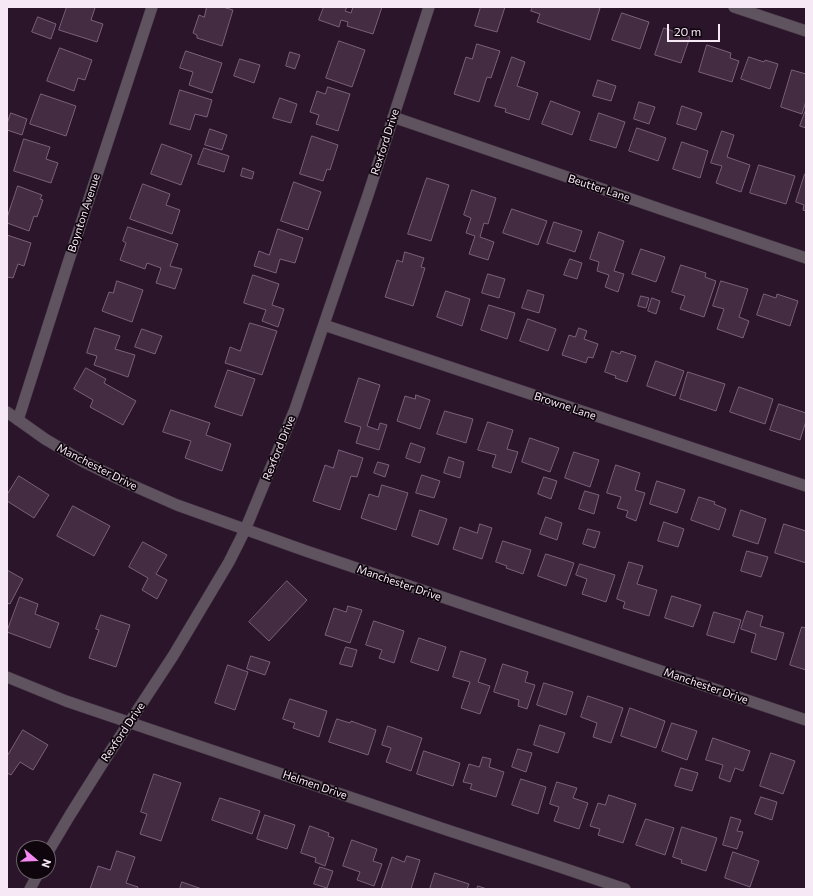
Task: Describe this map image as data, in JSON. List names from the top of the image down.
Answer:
{
  "streets": {
    "street": [
      "Rexford Drive",
      "Beutter Lane",
      "Boynton Avenue",
      "Browne Lane",
      "Manchester Drive",
      "Helmen Drive"
    ]
  },
  "crossings": [
    ["Rexford Drive", "Beutter Lane"],
    ["Rexford Drive", "Browne Lane"],
    ["Rexford Drive", "Manchester Drive"],
    ["Rexford Drive", "Helmen Drive"],
    ["Boynton Avenue", "Manchester Drive"]
  ],
  "scale_bar": "20 m",
  "north": "right"
}
